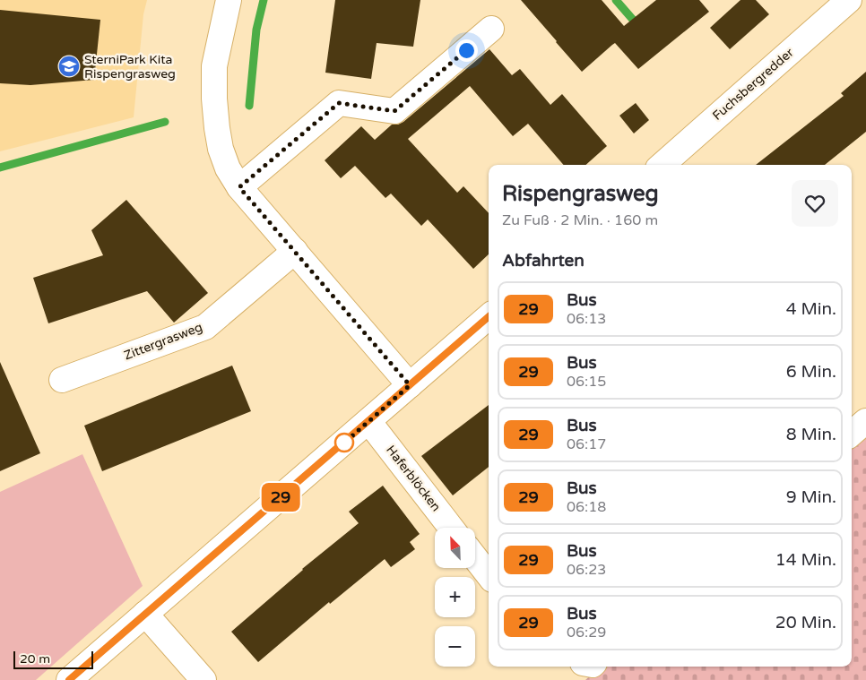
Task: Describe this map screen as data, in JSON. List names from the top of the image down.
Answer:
{
  "streets": {
    "street": ["Fuchsbergredder", "Zittergrasweg", "Haferblöcken"]
  },
  "places": {
    "school or university": ["SterniPark Kita Rispengrasweg"]
  },
  "lines": ["bus line 29"],
  "scale_bar": "20 m",
  "north": "top left",
  "page": {
    "on_map": "29",
    "heading": [
      ["Rispengrasweg", "Zu Fuß · 2 Min. · 160 m"],
      "Abfahrten"
    ],
    "list": [
      {
        "mark": "29",
        "name": "Bus",
        "note": "06:13",
        "value": "4 Min."
      },
      {
        "mark": "29",
        "name": "Bus",
        "note": "06:15",
        "value": "6 Min."
      },
      {
        "mark": "29",
        "name": "Bus",
        "note": "06:17",
        "value": "8 Min."
      },
      {
        "mark": "29",
        "name": "Bus",
        "note": "06:18",
        "value": "9 Min."
      },
      {
        "mark": "29",
        "name": "Bus",
        "note": "06:23",
        "value": "14 Min."
      },
      {
        "mark": "29",
        "name": "Bus",
        "note": "06:29",
        "value": "20 Min."
      }
    ],
    "map_buttons": ["+", "−"],
    "scale": "20 m"
  }
}
